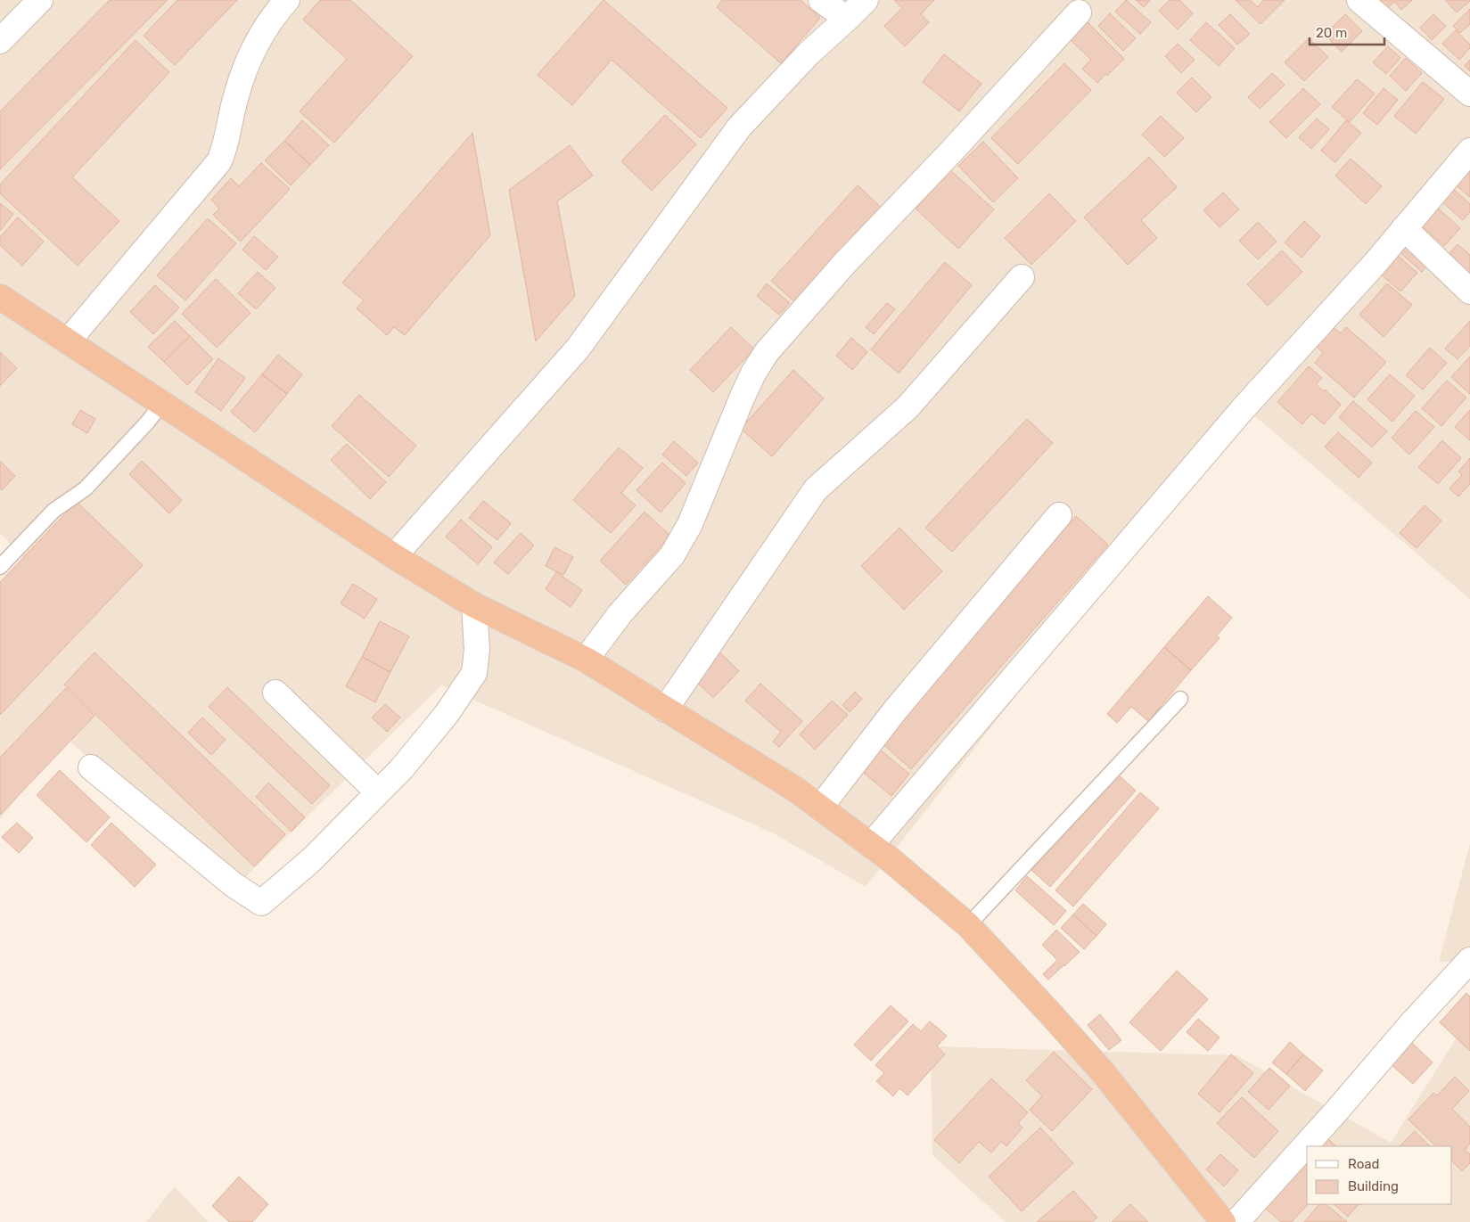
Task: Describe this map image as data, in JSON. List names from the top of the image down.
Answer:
{
  "legend": ["Road", "Building"],
  "scale_bar": "20 m"
}
